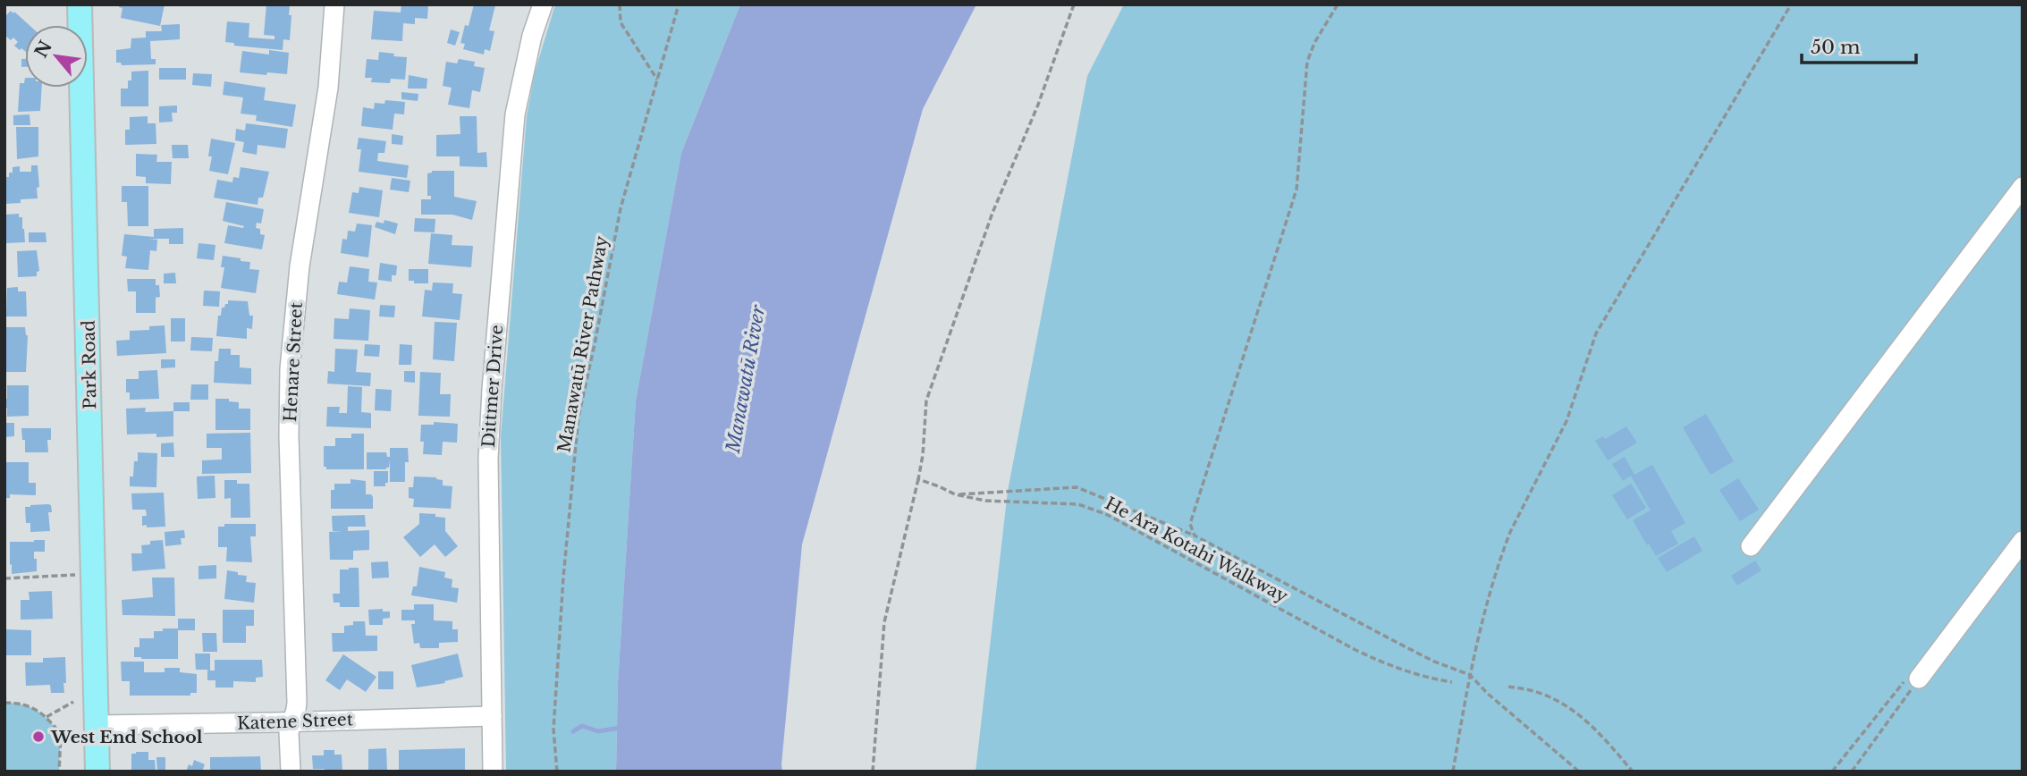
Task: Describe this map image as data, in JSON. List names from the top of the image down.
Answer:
{
  "streets": {
    "main road": ["Park Road"],
    "street": ["Henare Street", "Dittmer Drive", "Katene Street"],
    "path": ["Manawatū River Pathway", "He Ara Kotahi Walkway"]
  },
  "crossings": [
    ["Henare Street", "Katene Street"],
    ["Park Road", "Katene Street"],
    ["Dittmer Drive", "Katene Street"]
  ],
  "water": ["Manawatū River"],
  "places": ["West End School"],
  "scale_bar": "50 m",
  "north": "top left"
}
